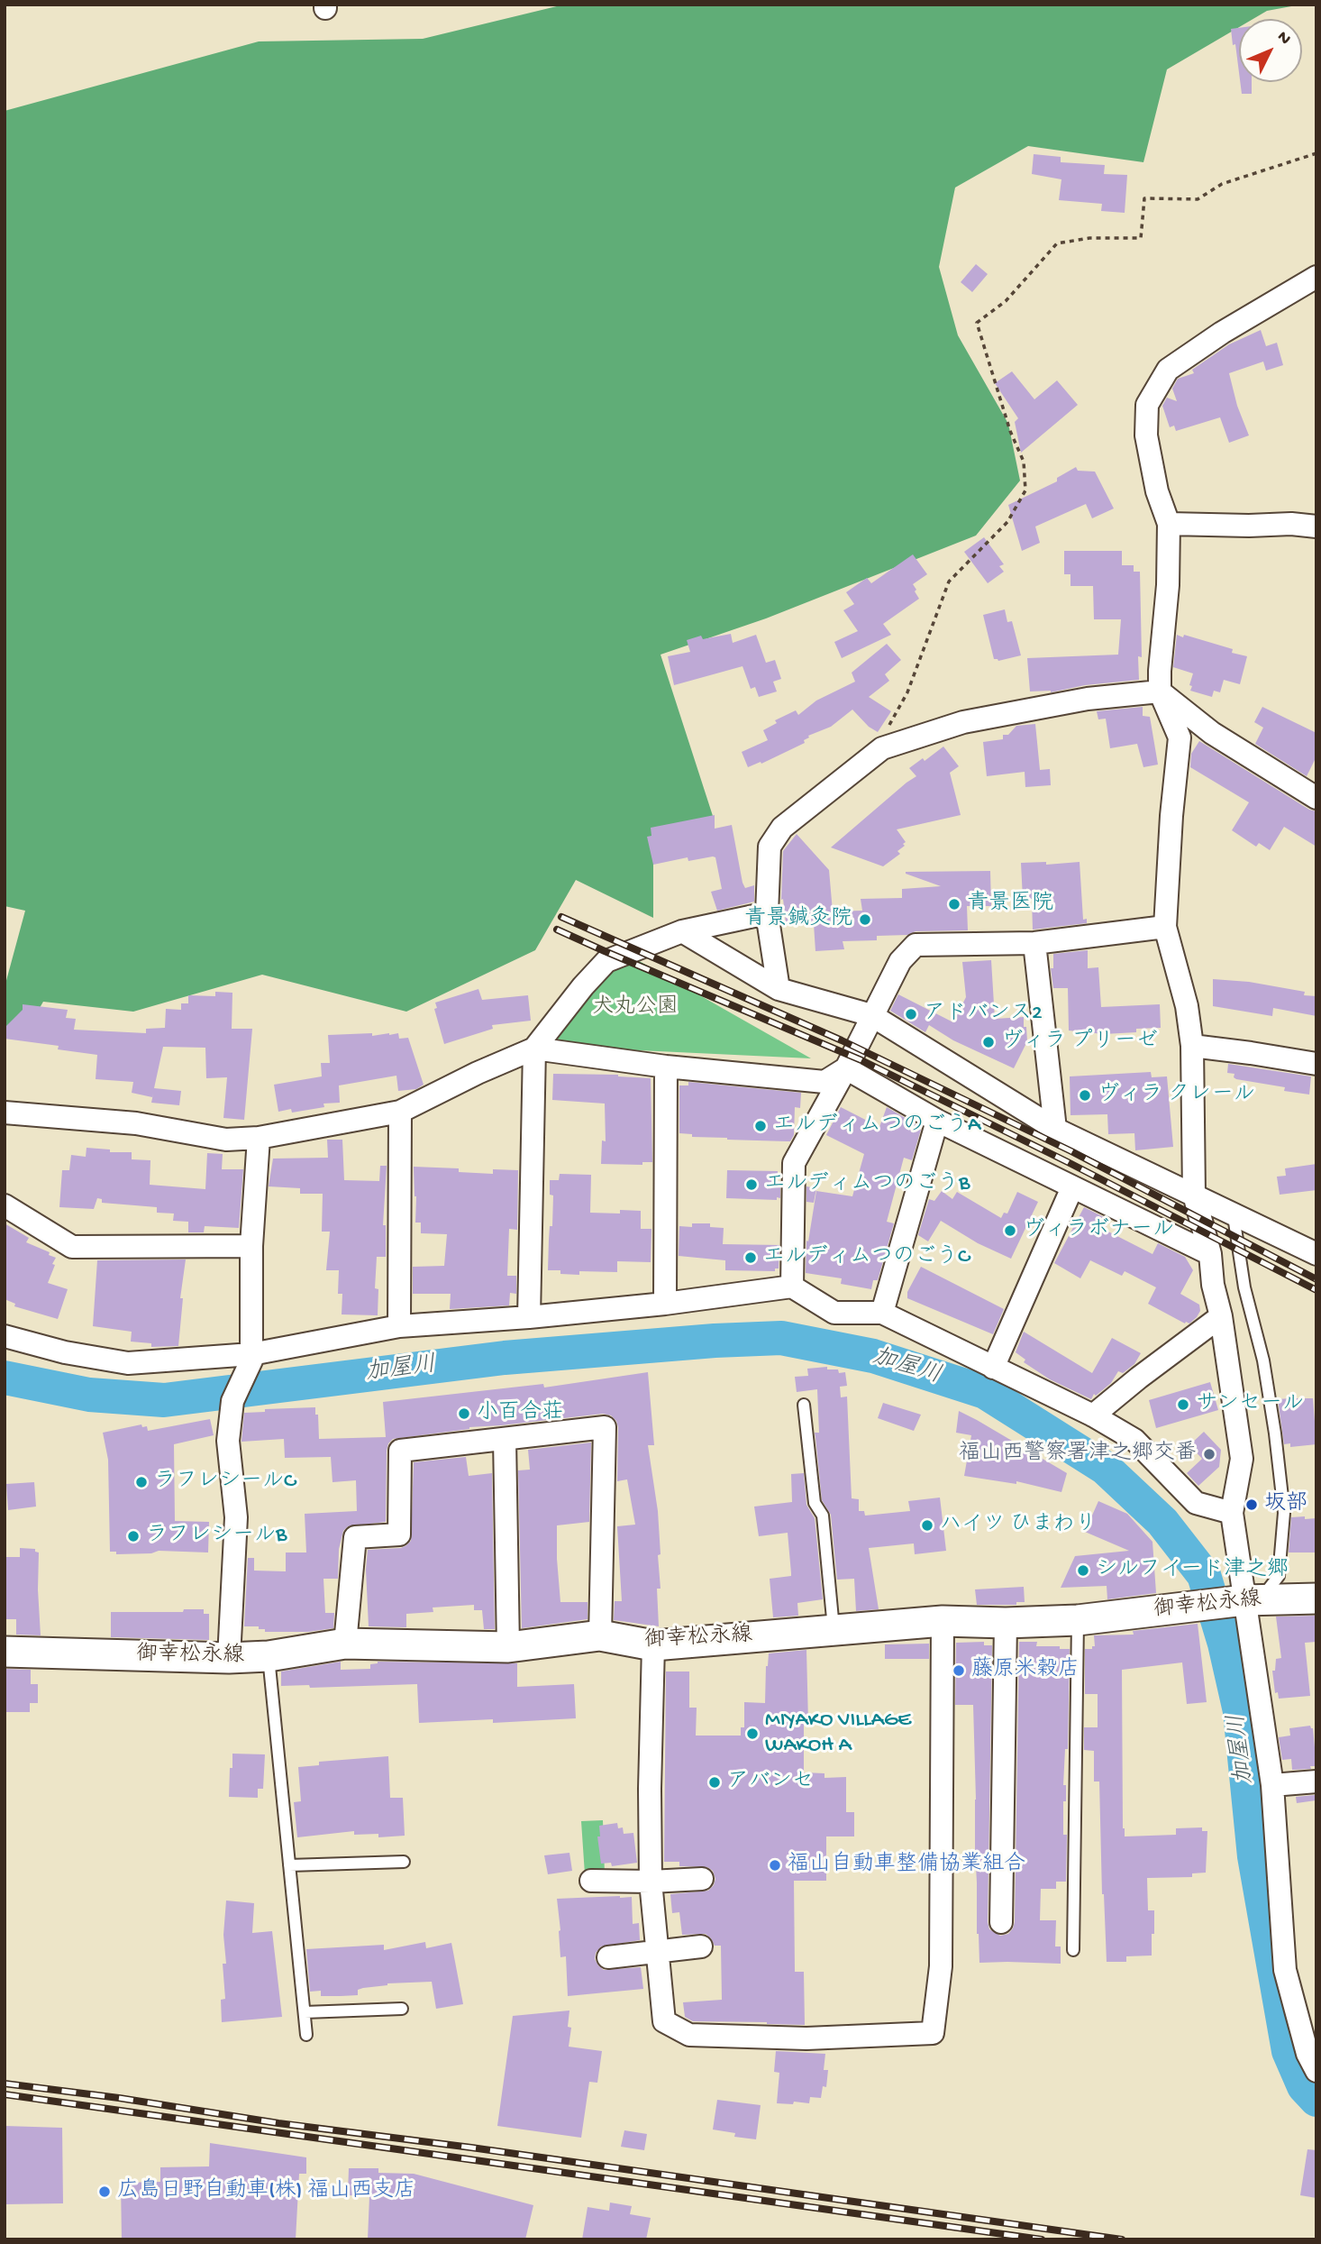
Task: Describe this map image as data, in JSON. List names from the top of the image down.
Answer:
{
  "streets": {
    "main road": ["御幸松永線"]
  },
  "water": ["加屋川"],
  "parks": ["犬丸公園"],
  "places": [
    "青景医院",
    "青景鍼灸院",
    "アドバンス2",
    "ヴィラ プリーゼ",
    "ヴィラ クレール",
    "エルディムつのごうA",
    "エルディムつのごうB",
    "ヴィラボナール",
    "エルディムつのごうC",
    "サンセール",
    "小百合荘",
    "福山西警察署津之郷交番",
    "ラフレシールC",
    "坂部",
    "ハイツ ひまわり",
    "ラフレシールB",
    "シルフイード津之郷",
    "藤原米穀店",
    "MIYAKO VILLAGE WAKOH A",
    "アバンセ",
    "福山自動車整備協業組合",
    "広島日野自動車(株) 福山西支店"
  ],
  "north": "top right"
}
